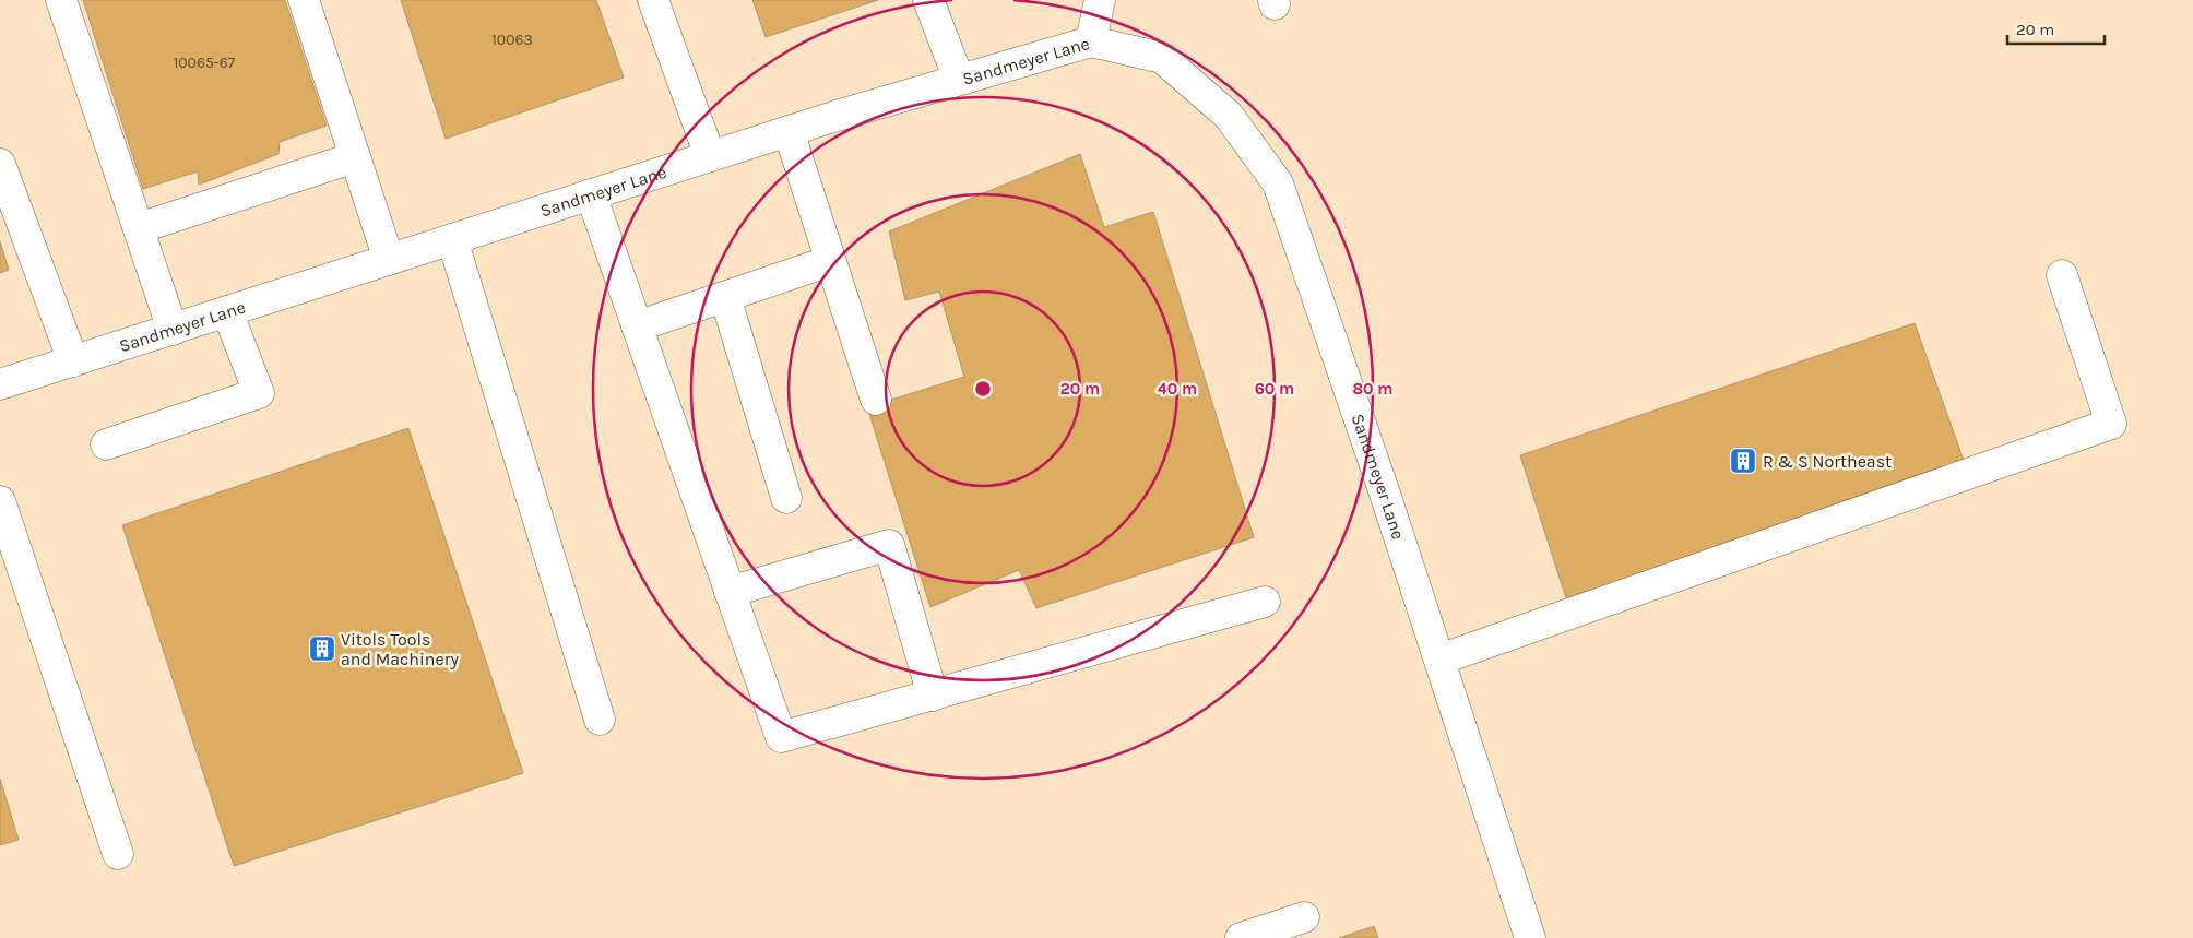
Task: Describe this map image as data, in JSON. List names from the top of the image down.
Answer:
{
  "streets": {
    "street": ["Sandmeyer Lane"]
  },
  "places": {
    "building": ["R & S Northeast", "Vitols Tools and Machinery"]
  },
  "house_numbers": ["10063", "10065-67"],
  "scale_bar": "20 m",
  "rings": [
    "20 m",
    "40 m",
    "60 m",
    "80 m"
  ]
}
